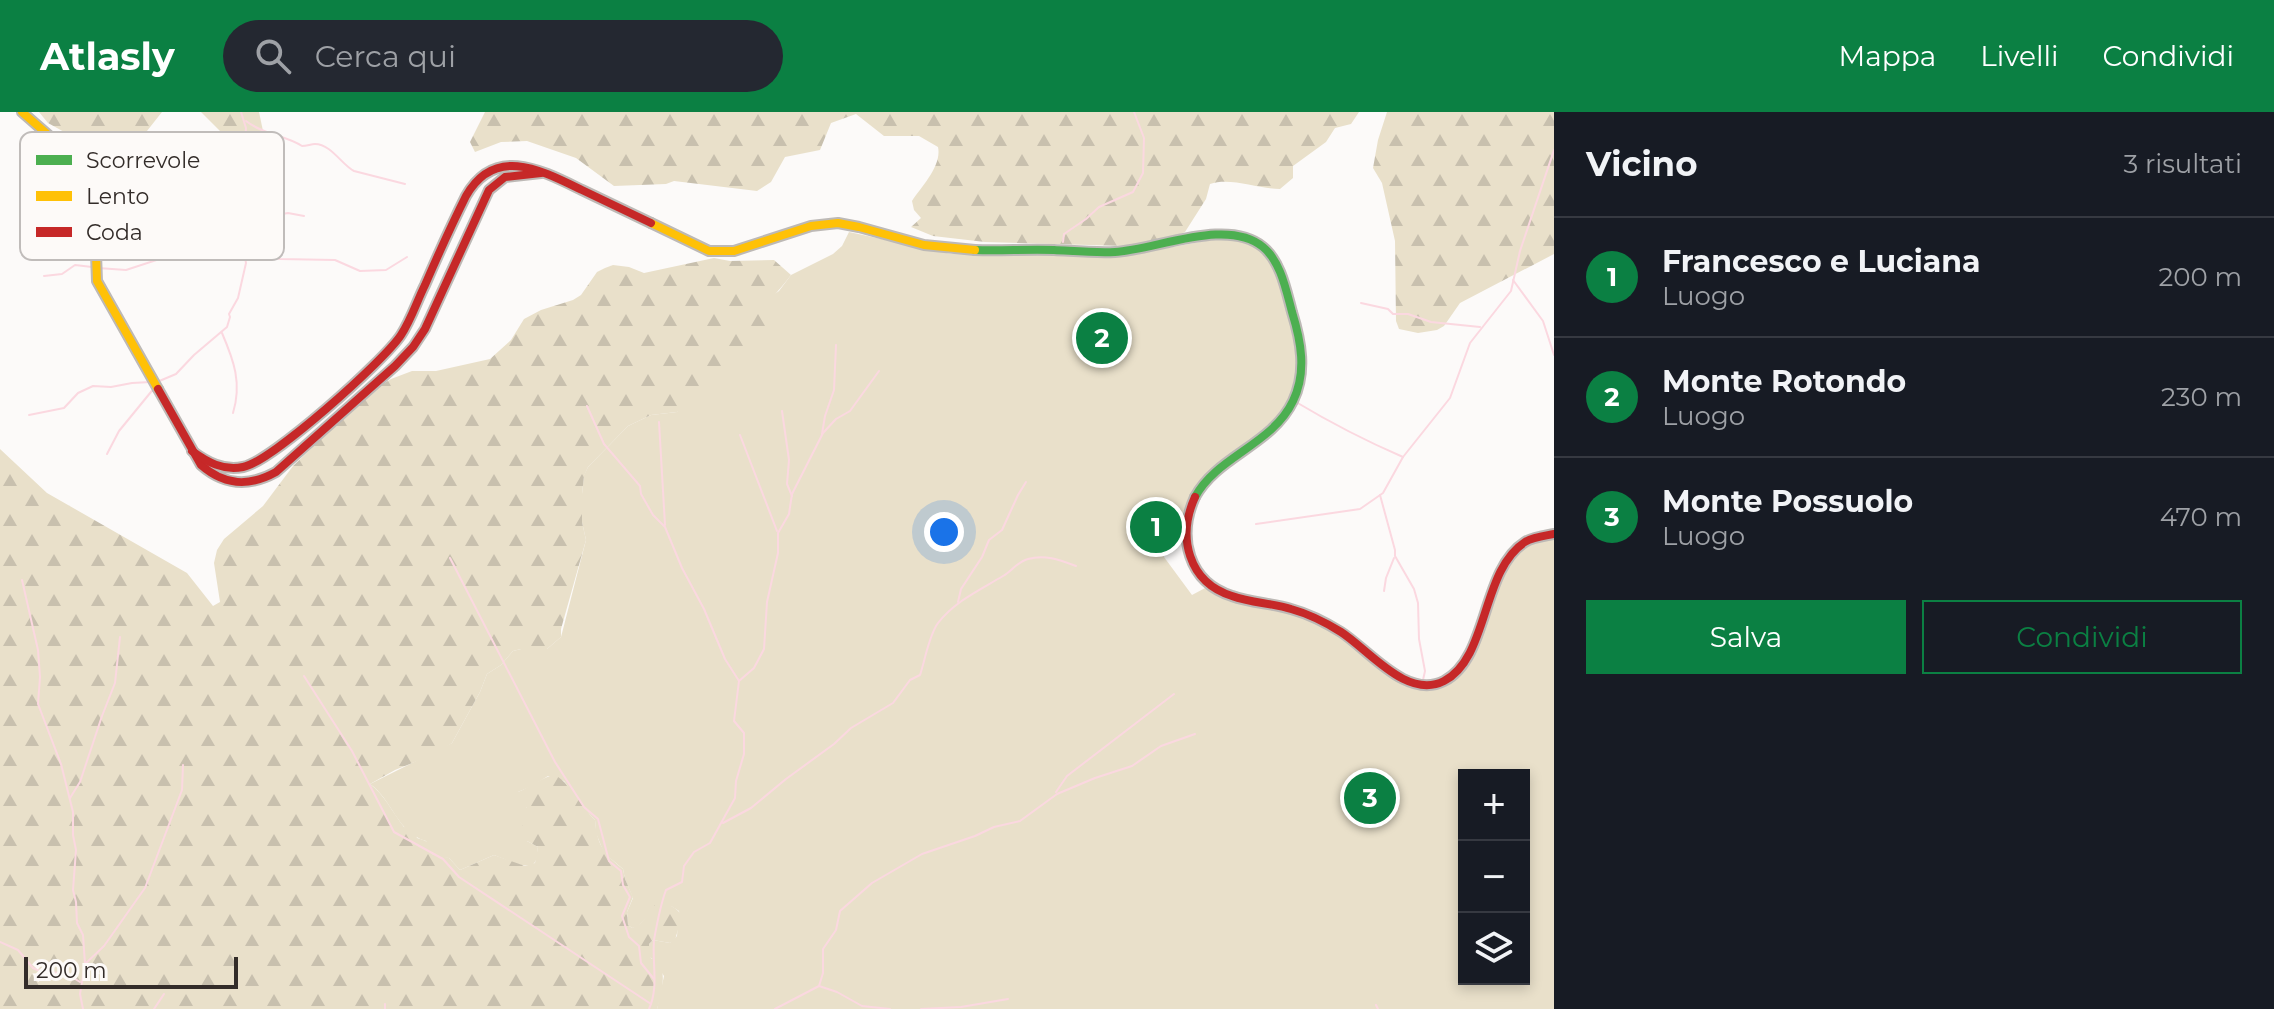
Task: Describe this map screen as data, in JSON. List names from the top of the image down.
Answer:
{
  "legend": ["Scorrevole", "Lento", "Coda"],
  "scale_bar": "200 m",
  "page": {
    "header": "Atlasly",
    "search": "Cerca qui",
    "nav": ["Mappa", "Livelli", "Condividi"],
    "heading": ["Vicino", "3 risultati"],
    "list": [
      {
        "mark": "1",
        "name": "Francesco e Luciana",
        "note": "Luogo",
        "value": "200 m"
      },
      {
        "mark": "2",
        "name": "Monte Rotondo",
        "note": "Luogo",
        "value": "230 m"
      },
      {
        "mark": "3",
        "name": "Monte Possuolo",
        "note": "Luogo",
        "value": "470 m"
      }
    ],
    "pins": ["2", "1", "3"],
    "buttons": ["Salva", "Condividi"],
    "map_buttons": ["+", "−"],
    "scale": "200 m"
  }
}
